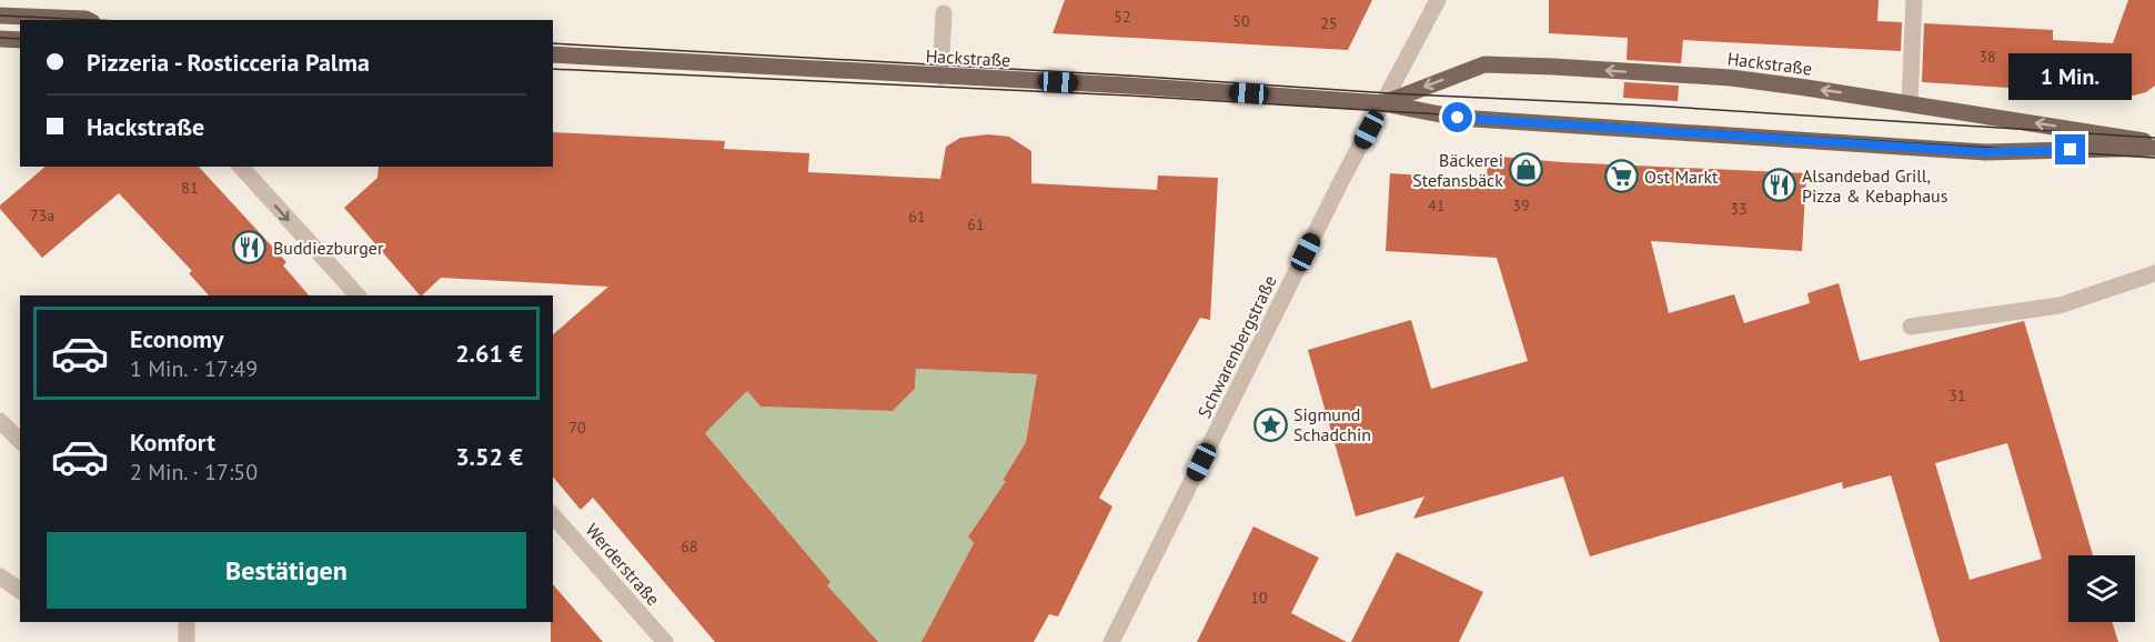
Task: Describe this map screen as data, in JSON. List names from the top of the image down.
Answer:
{
  "streets": {
    "main road": ["Hackstraße"],
    "street": ["Schwarenbergstraße", "Werderstraße"]
  },
  "crossings": [
    ["Hackstraße", "Schwarenbergstraße"]
  ],
  "places": {
    "shop": ["Bäckerei Stefansbäck"],
    "supermarket": ["Ost Markt"],
    "restaurant": ["Alsandebad Grill, Pizza & Kebaphaus", "Buddiezburger"],
    "place": ["Sigmund Schadchin"]
  },
  "house_numbers": [
    "52",
    "50",
    "25",
    "38",
    "81",
    "41",
    "39",
    "33",
    "73a",
    "61",
    "61",
    "31",
    "70",
    "68",
    "10"
  ],
  "page": {
    "banner": ["Pizzeria - Rosticceria Palma", "Hackstraße"],
    "bubble": "1 Min.",
    "list": [
      {
        "name": "Economy",
        "note": "1 Min. · 17:49",
        "value": "2.61 €"
      },
      {
        "name": "Komfort",
        "note": "2 Min. · 17:50",
        "value": "3.52 €"
      }
    ],
    "buttons": "Bestätigen"
  }
}
